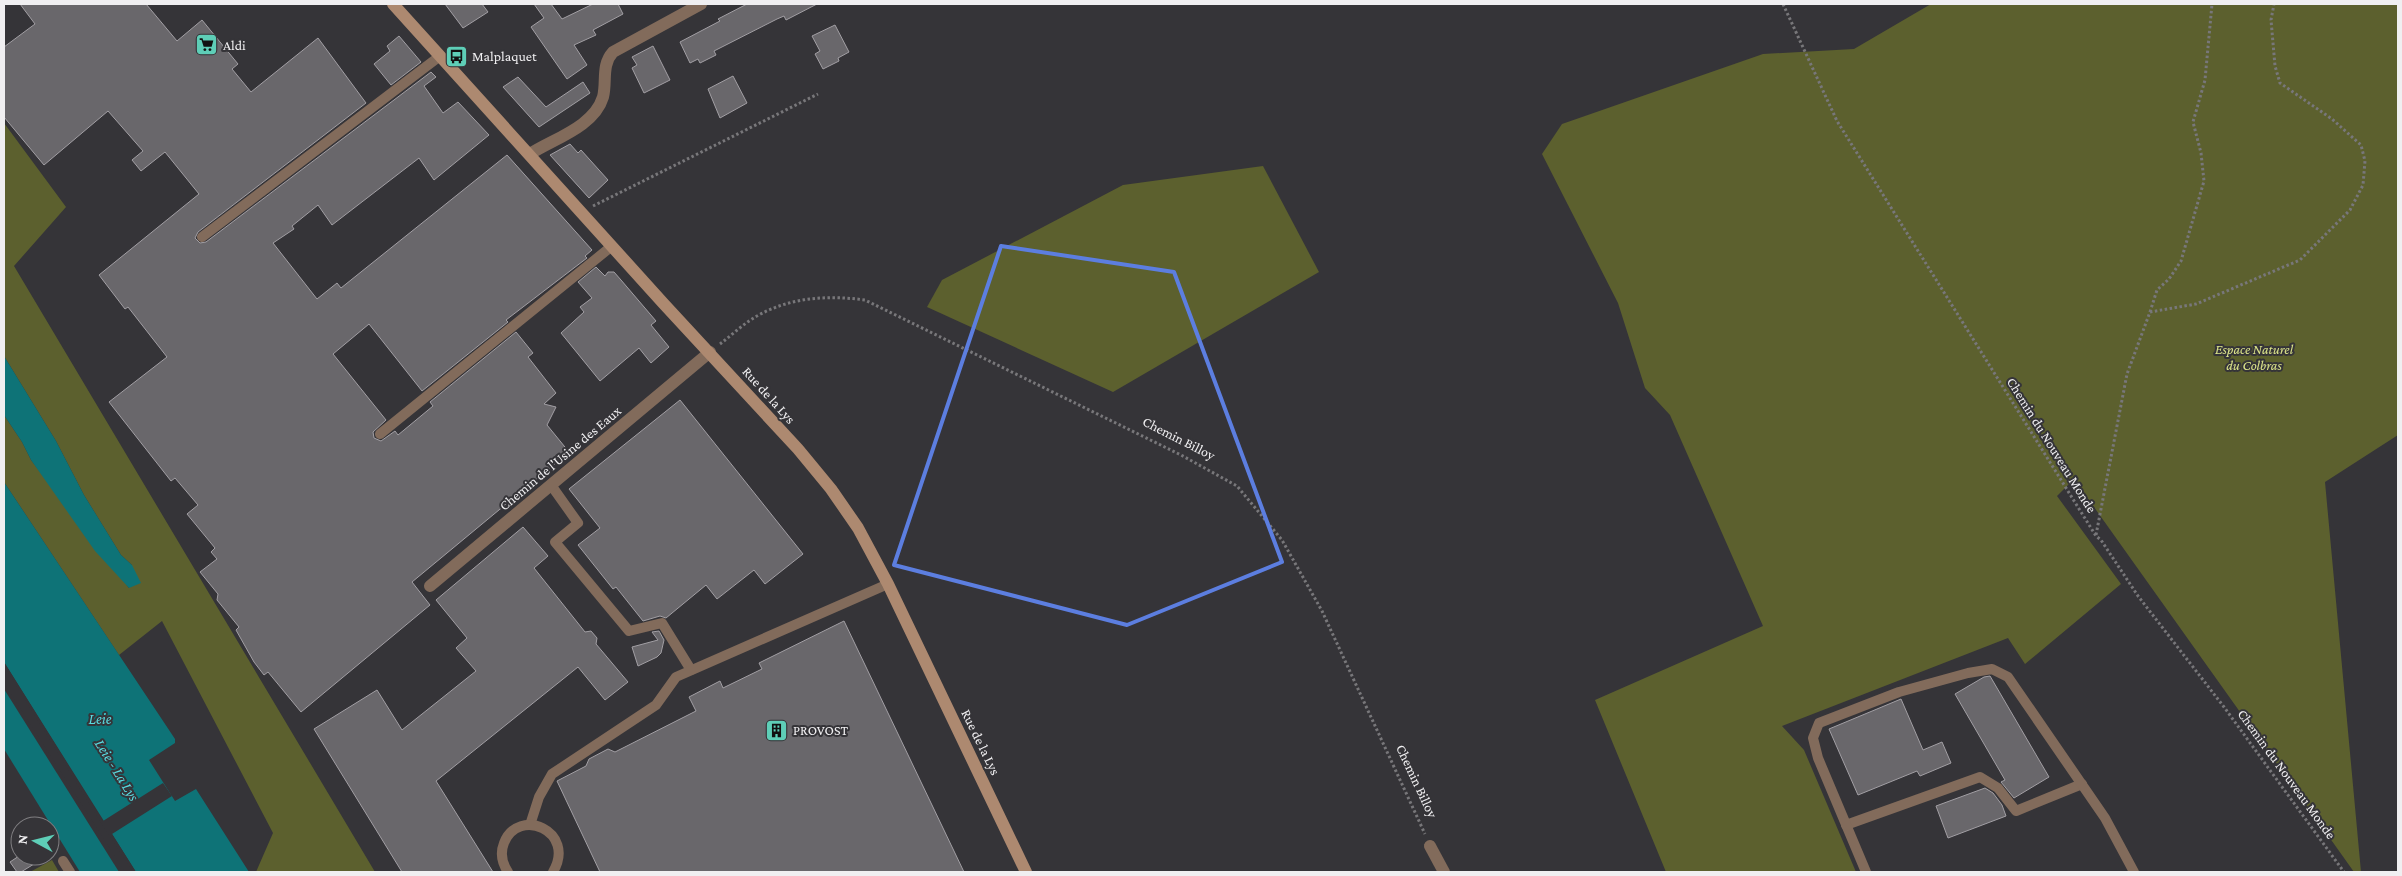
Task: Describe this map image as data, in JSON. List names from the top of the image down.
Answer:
{
  "streets": {
    "main road": ["Rue de la Lys"],
    "street": ["Chemin de l'Usine des Eaux"],
    "path": ["Chemin Billoy", "Chemin du Nouveau Monde"]
  },
  "crossings": [
    ["Rue de la Lys", "Chemin Billoy"],
    ["Rue de la Lys", "Chemin de l'Usine des Eaux"],
    ["Chemin Billoy", "Chemin de l'Usine des Eaux"]
  ],
  "water": ["Leie", "Leie - La Lys"],
  "parks": ["Espace Naturel du Colbras"],
  "places": {
    "supermarket": ["Aldi"],
    "bus stop": ["Malplaquet"],
    "building": ["PROVOST"]
  },
  "north": "left"
}
